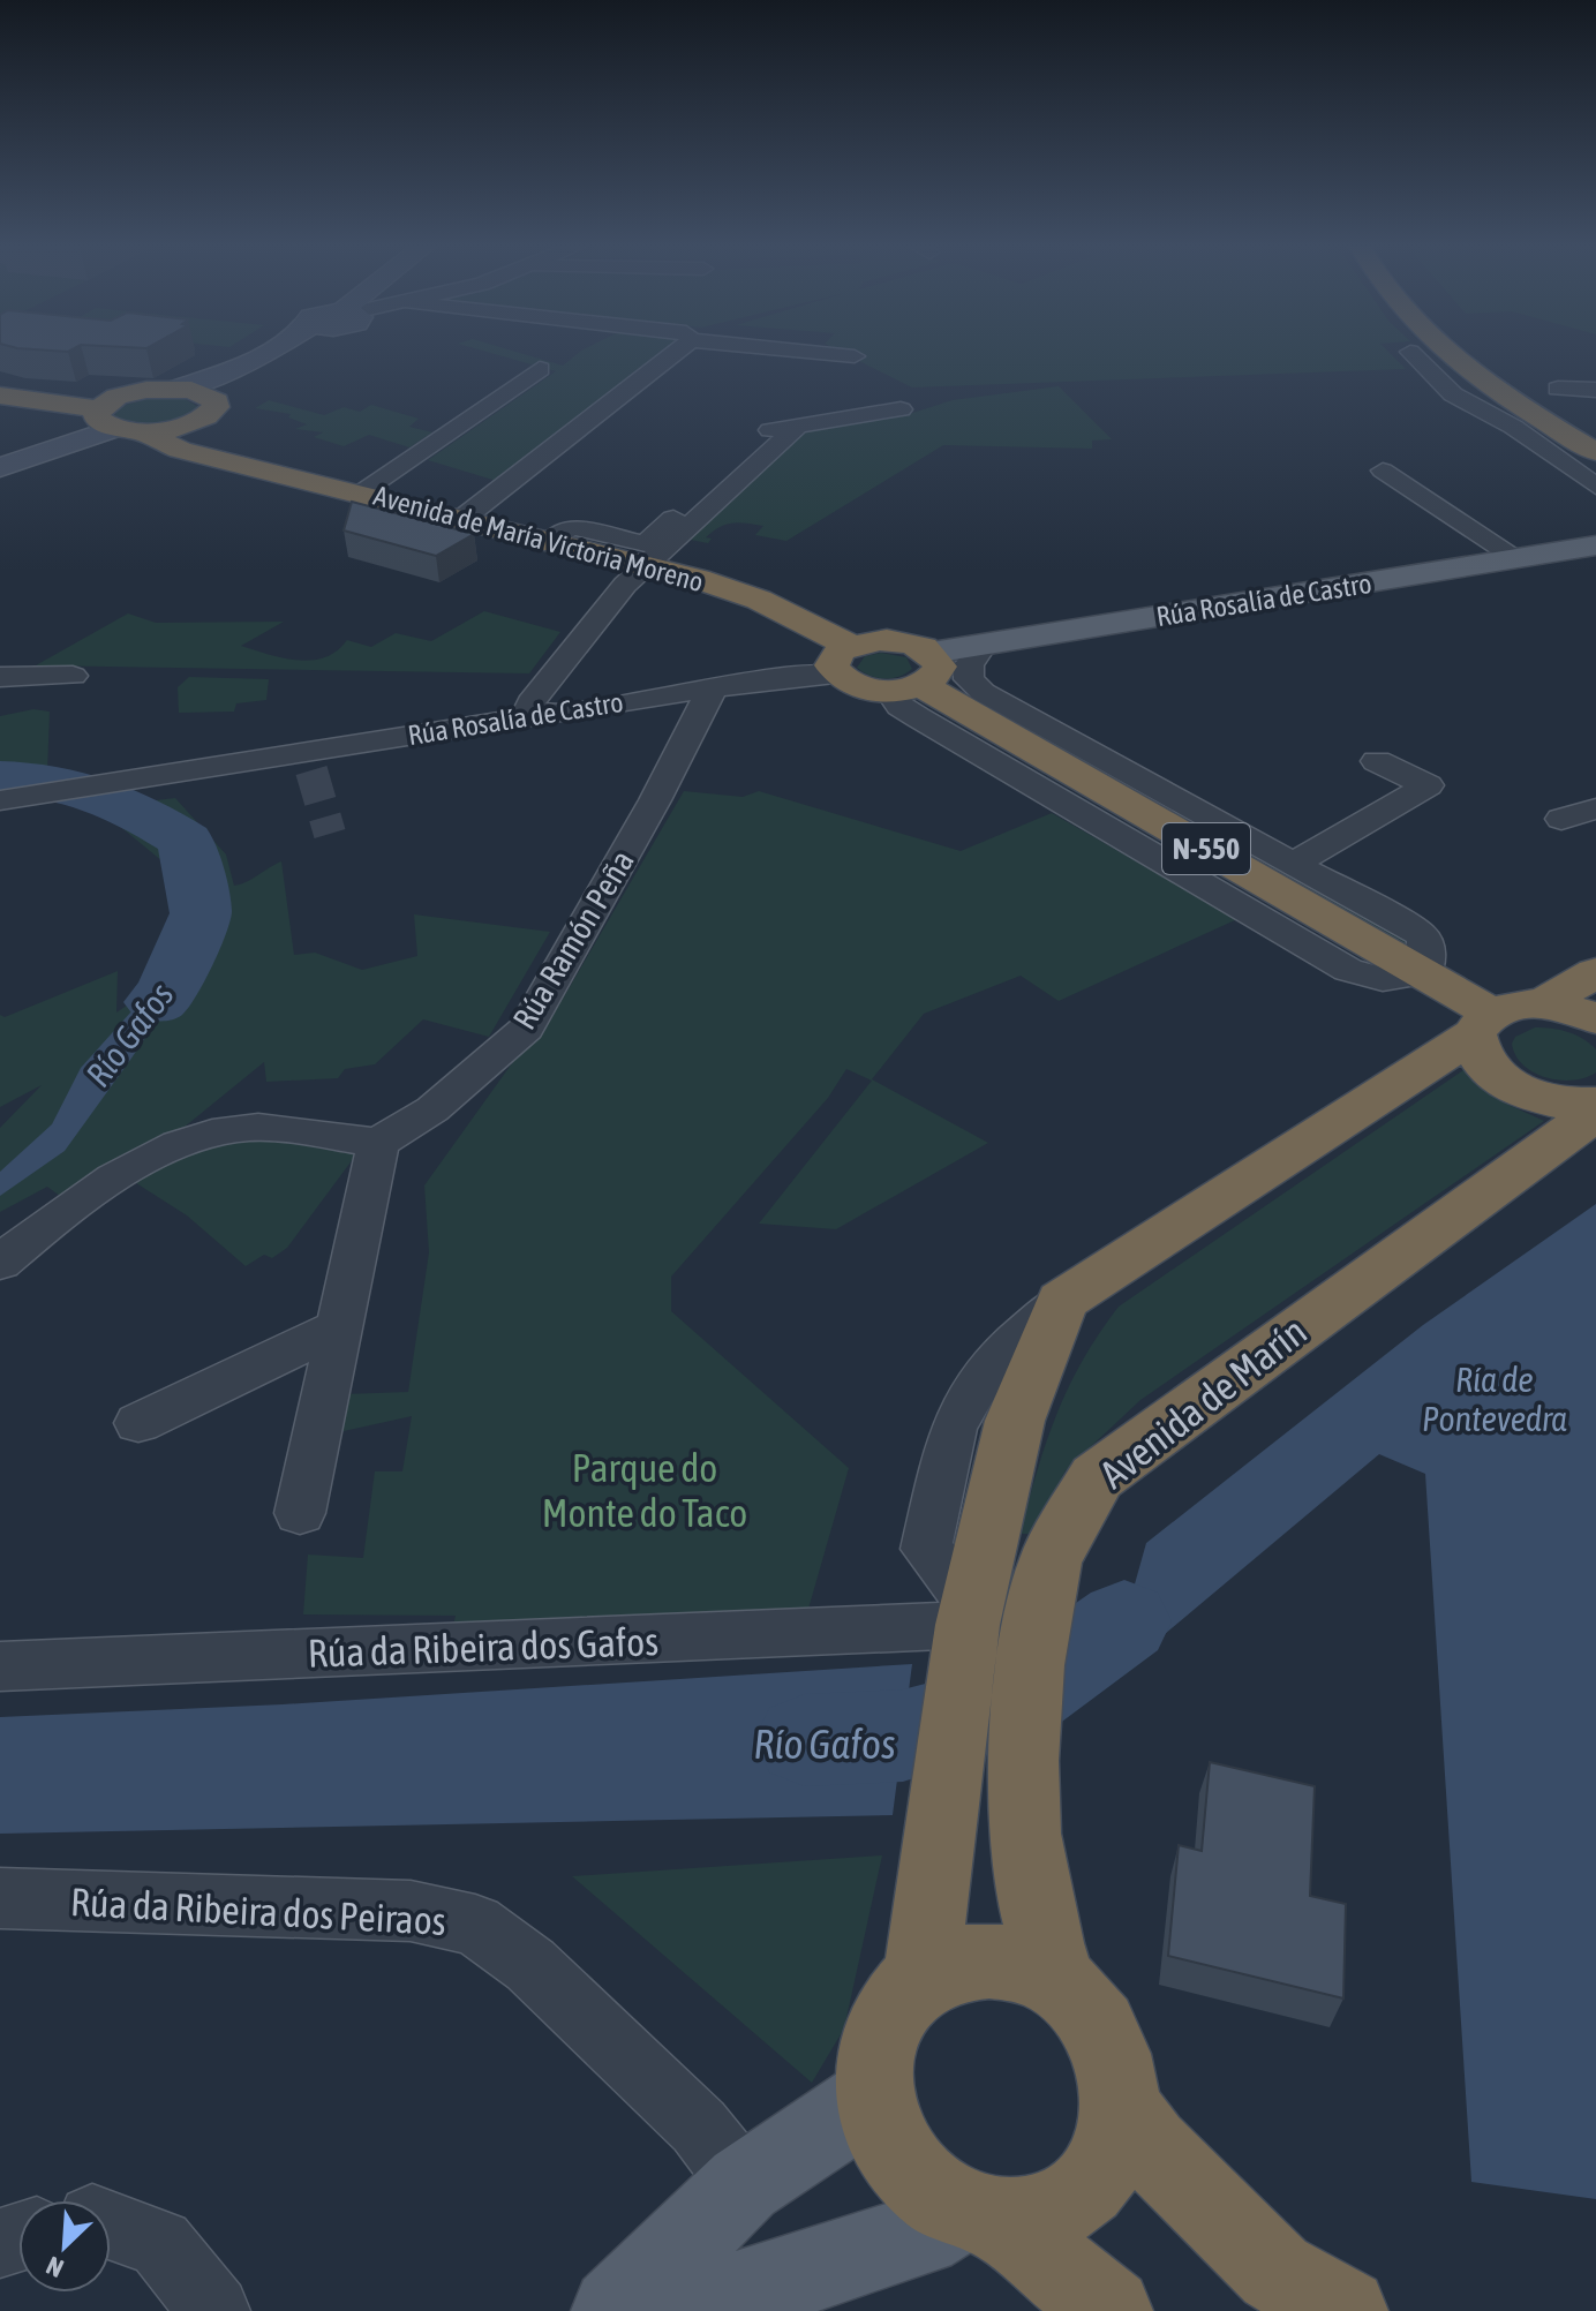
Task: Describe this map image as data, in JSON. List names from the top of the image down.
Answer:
{
  "streets": {
    "highway": [
      "Avenida de María Victoria Moreno",
      "Rúa Rosalía de Castro",
      "N-550",
      "Avenida de Marín"
    ],
    "street": ["Rúa Ramón Peña", "Rúa da Ribeira dos Gafos", "Rúa da Ribeira dos Peiraos"]
  },
  "crossings": [
    ["Avenida de María Victoria Moreno", "Rúa Rosalía de Castro"],
    ["Rúa Rosalía de Castro", "N-550"],
    ["Rúa Rosalía de Castro", "Rúa Ramón Peña"]
  ],
  "water": ["Río Gafos", "Ría de Pontevedra"],
  "parks": ["Parque do Monte do Taco"],
  "north": "bottom left"
}
